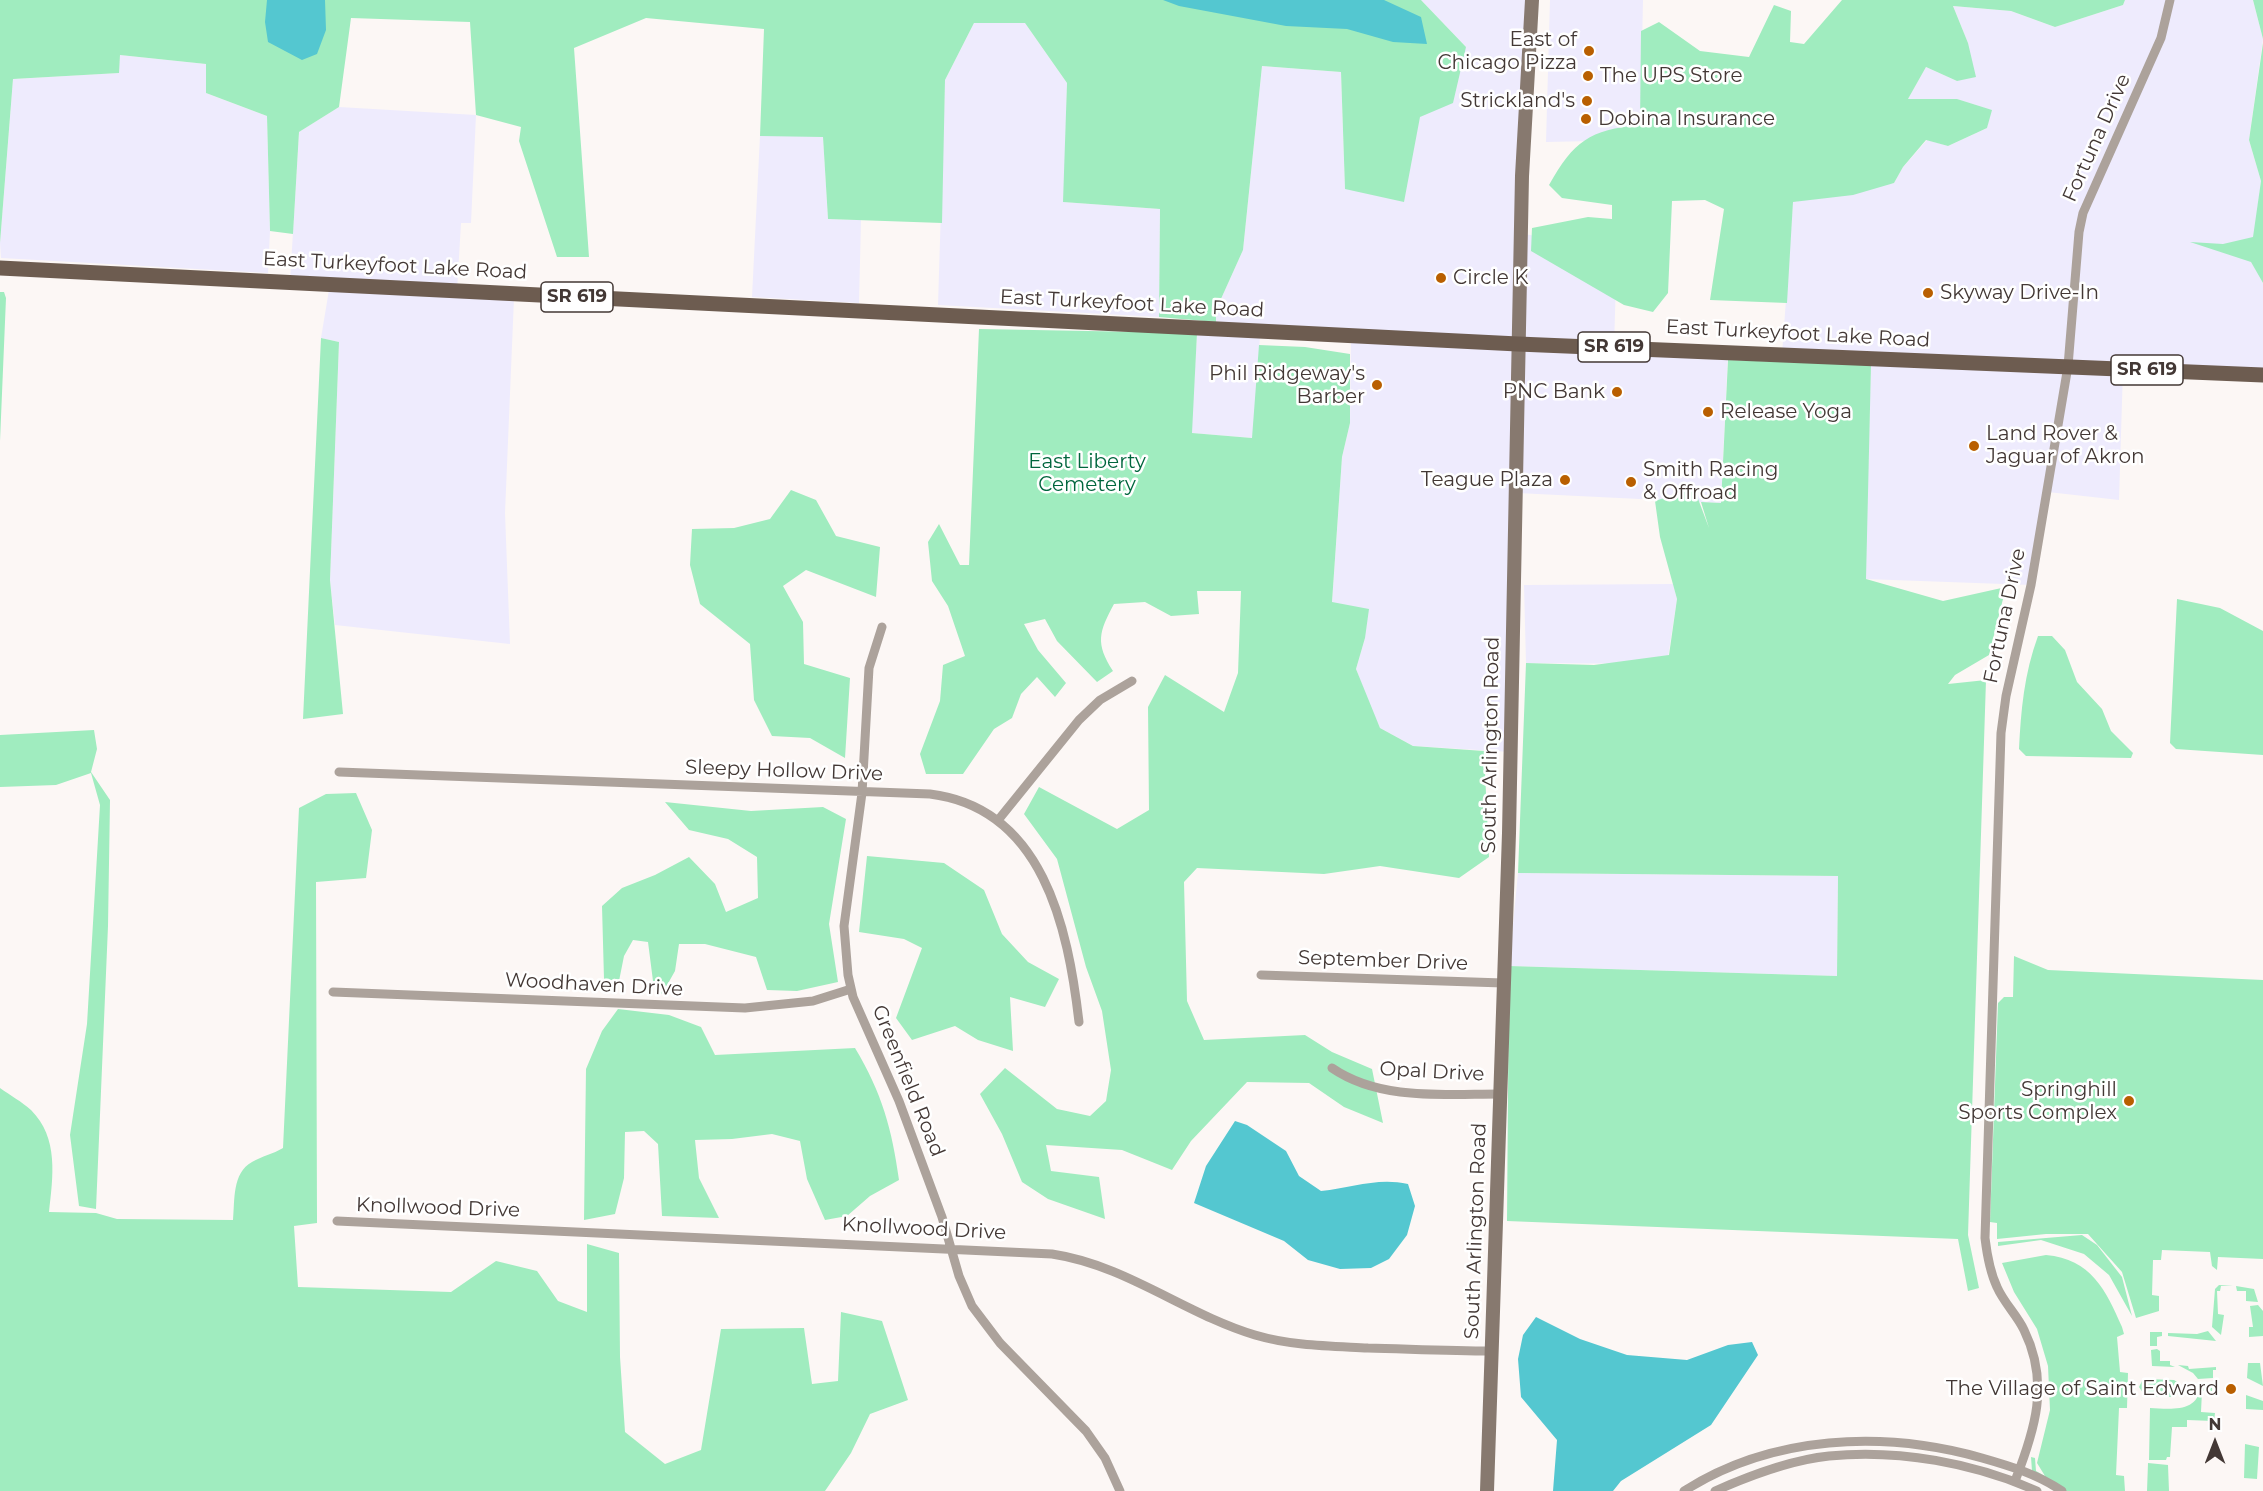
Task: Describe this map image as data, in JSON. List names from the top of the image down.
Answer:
{
  "streets": {
    "main road": ["East Turkeyfoot Lake Road", "SR 619", "South Arlington Road"],
    "street": [
      "Fortuna Drive",
      "Sleepy Hollow Drive",
      "September Drive",
      "Woodhaven Drive",
      "Opal Drive",
      "Greenfield Road",
      "Knollwood Drive"
    ]
  },
  "crossings": [
    ["Fortuna Drive", "East Turkeyfoot Lake Road"],
    ["East Turkeyfoot Lake Road", "South Arlington Road"],
    ["South Arlington Road", "September Drive"],
    ["South Arlington Road", "Opal Drive"],
    ["South Arlington Road", "Knollwood Drive"],
    ["Sleepy Hollow Drive", "Greenfield Road"],
    ["Woodhaven Drive", "Greenfield Road"],
    ["Greenfield Road", "Knollwood Drive"]
  ],
  "parks": ["East Liberty Cemetery"],
  "places": [
    "East of Chicago Pizza",
    "The UPS Store",
    "Strickland's",
    "Dobina Insurance",
    "Circle K",
    "Skyway Drive-In",
    "Phil Ridgeway's Barber",
    "PNC Bank",
    "Release Yoga",
    "Land Rover & Jaguar of Akron",
    "Teague Plaza",
    "Smith Racing & Offroad",
    "Springhill Sports Complex",
    "The Village of Saint Edward"
  ],
  "north": "top"
}
